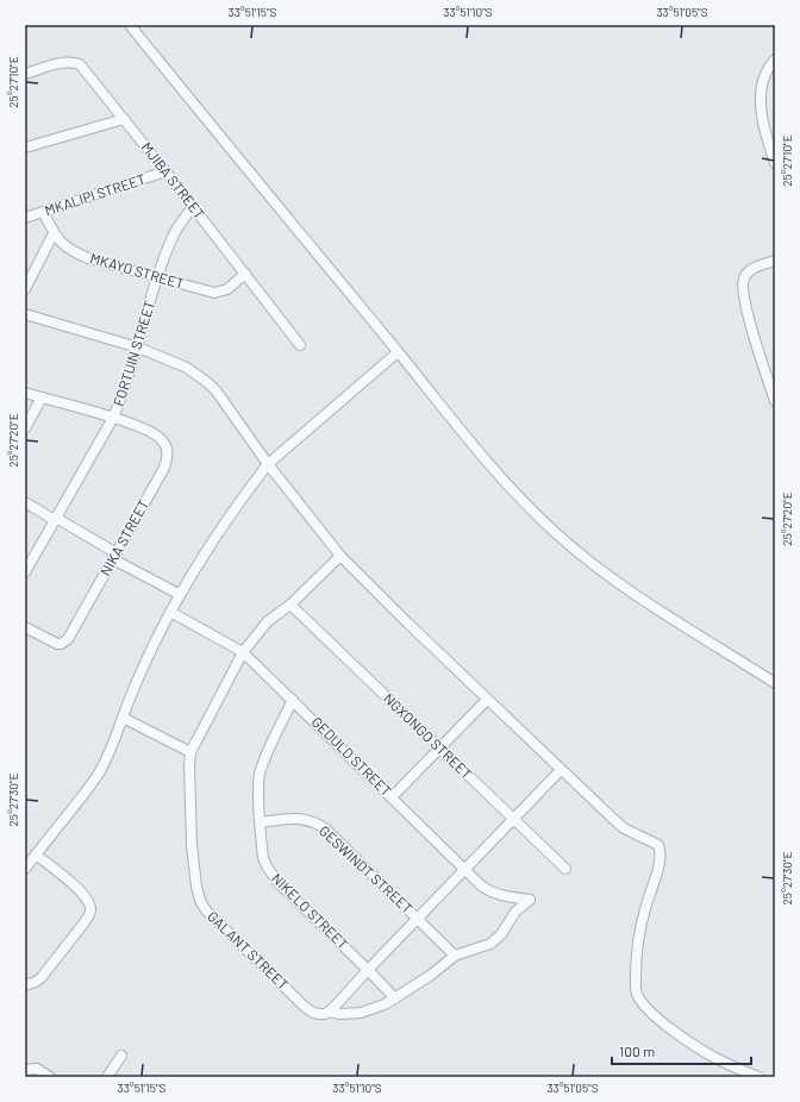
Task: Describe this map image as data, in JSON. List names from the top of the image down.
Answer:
{
  "streets": {
    "street": [
      "MJIBA STREET",
      "MKALIPI STREET",
      "MKAYO STREET",
      "FORTUIN STREET",
      "NIKA STREET",
      "NGXONGO STREET",
      "GEDULD STREET",
      "GESWINDT STREET",
      "NIKELO STREET",
      "GALANT STREET"
    ]
  },
  "crossings": [
    ["MJIBA STREET", "MKALIPI STREET"],
    ["MJIBA STREET", "MKAYO STREET"],
    ["MJIBA STREET", "FORTUIN STREET"],
    ["MKALIPI STREET", "MKAYO STREET"],
    ["MKAYO STREET", "FORTUIN STREET"],
    ["FORTUIN STREET", "NIKA STREET"],
    ["NGXONGO STREET", "GALANT STREET"],
    ["GEDULD STREET", "GESWINDT STREET"],
    ["GEDULD STREET", "NIKELO STREET"],
    ["GEDULD STREET", "GALANT STREET"],
    ["GESWINDT STREET", "NIKELO STREET"],
    ["GESWINDT STREET", "GALANT STREET"],
    ["NIKELO STREET", "GALANT STREET"]
  ],
  "scale_bar": "100 m",
  "coordinates": [
    "33°51'15\"S",
    "33°51'10\"S",
    "33°51'05\"S",
    "25°27'10\"E",
    "25°27'20\"E",
    "25°27'30\"E"
  ]
}
